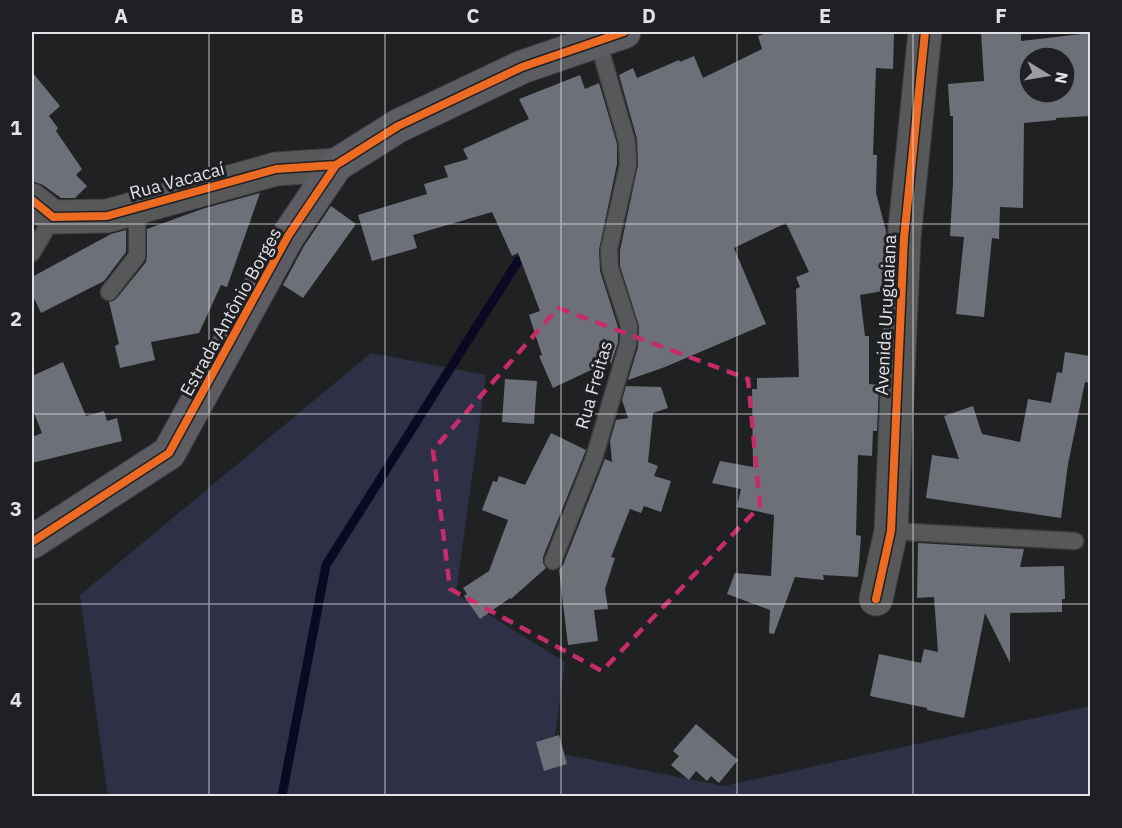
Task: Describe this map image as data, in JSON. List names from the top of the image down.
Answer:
{
  "streets": {
    "street": ["Rua Vacacaí", "Estrada Antônio Borges", "Avenida Uruguaiana"],
    "lane": ["Rua Freitas"]
  },
  "crossings": [
    ["Rua Vacacaí", "Estrada Antônio Borges"],
    ["Estrada Antônio Borges", "Rua Freitas"]
  ],
  "north": "right",
  "grid": {
    "columns": [
      "A",
      "B",
      "C",
      "D",
      "E",
      "F"
    ],
    "rows": [
      "1",
      "2",
      "3",
      "4"
    ]
  }
}
